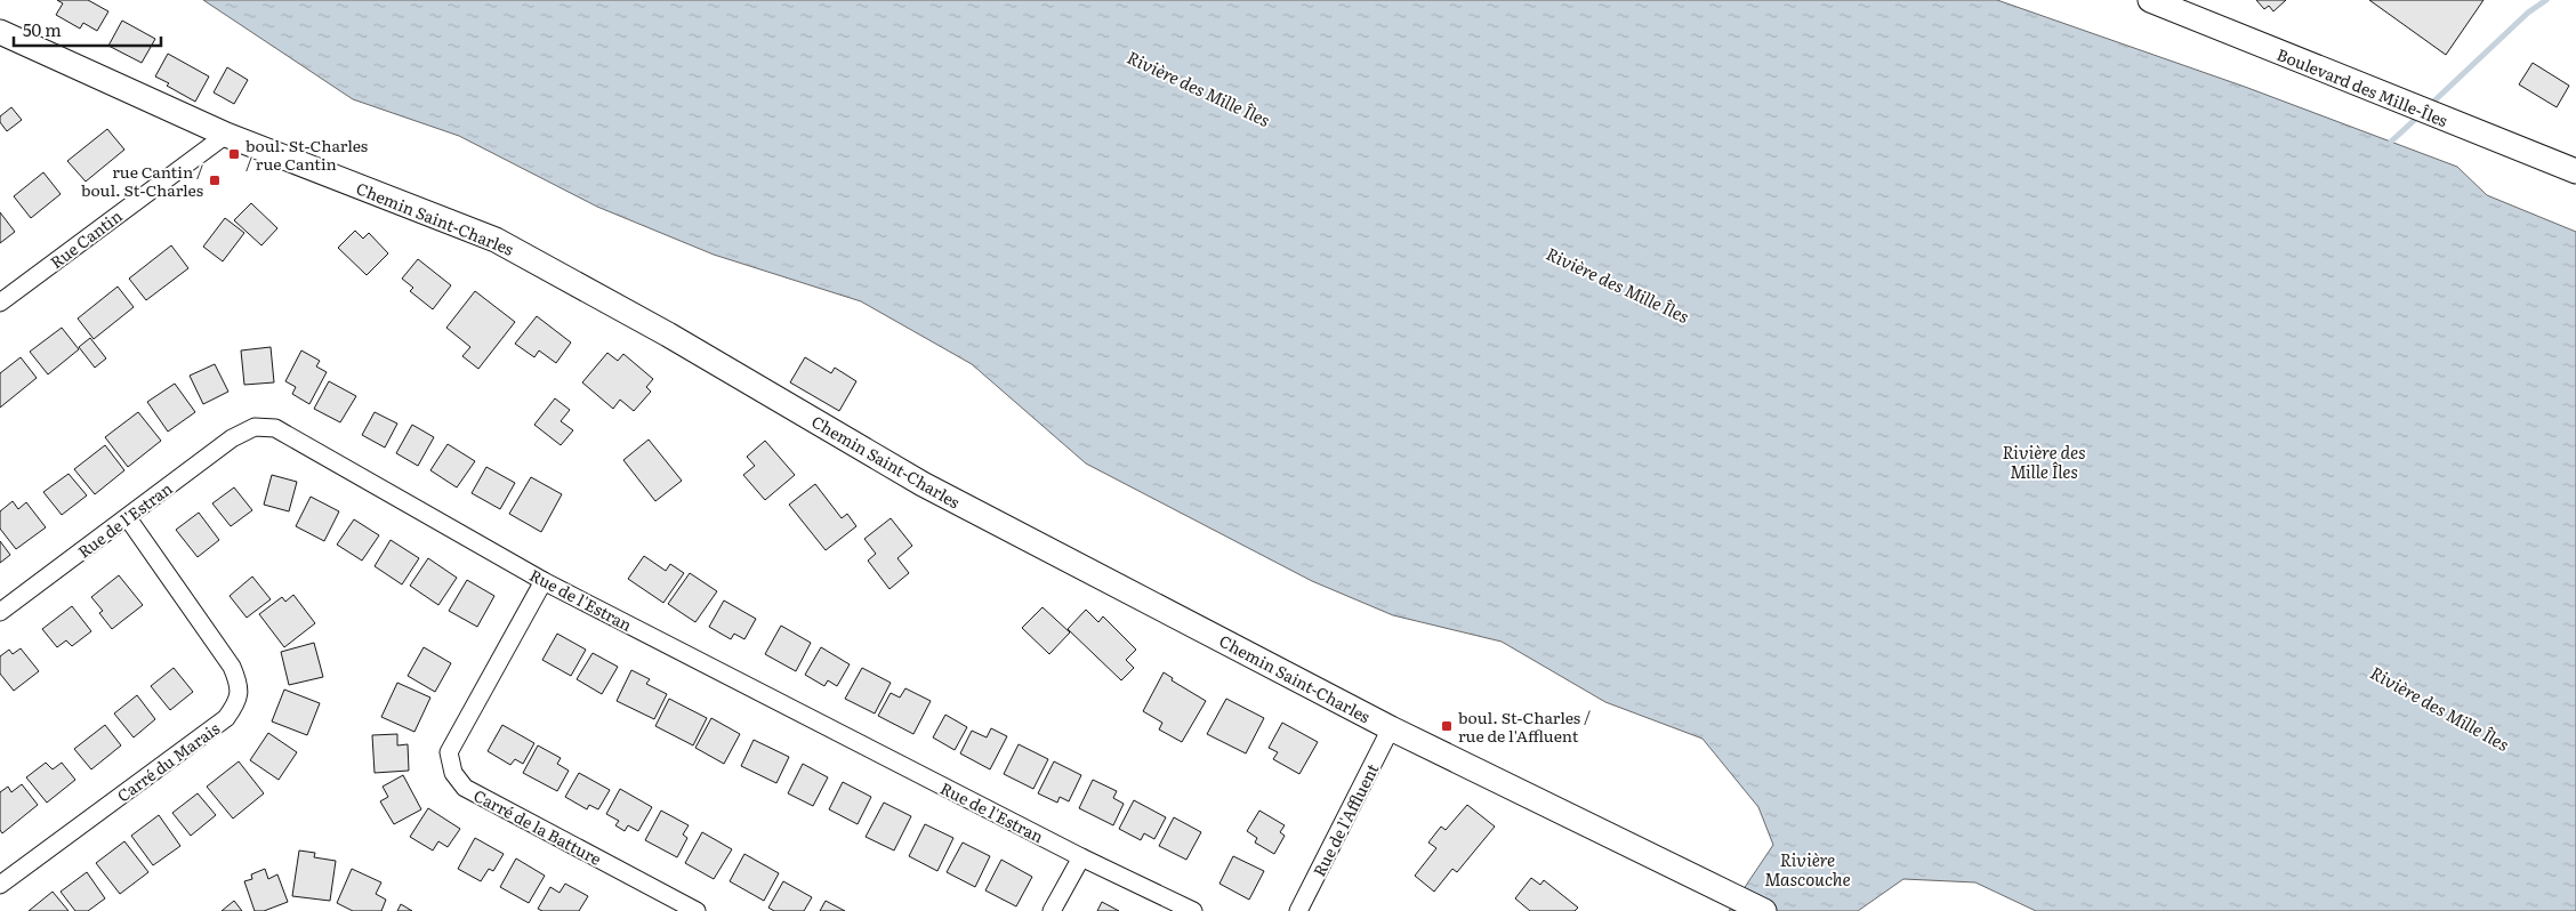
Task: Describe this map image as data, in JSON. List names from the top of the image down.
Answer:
{
  "streets": {
    "main road": ["Boulevard des Mille-Îles", "Chemin Saint-Charles"],
    "street": [
      "Rue Cantin",
      "Rue de l'Estran",
      "Carré du Marais",
      "Rue de l'Affluent",
      "Carré de la Batture"
    ]
  },
  "crossings": [
    ["Chemin Saint-Charles", "Rue Cantin"],
    ["Chemin Saint-Charles", "Rue de l'Affluent"],
    ["Rue de l'Estran", "Carré du Marais"],
    ["Rue de l'Estran", "Carré de la Batture"]
  ],
  "water": ["Rivière des Mille Îles", "Rivière Mascouche"],
  "places": {
    "transit": ["boul. St-Charles / rue Cantin", "rue Cantin / boul. St-Charles", "boul. St-Charles / rue de l'Affluent"]
  },
  "scale_bar": "50 m"
}
